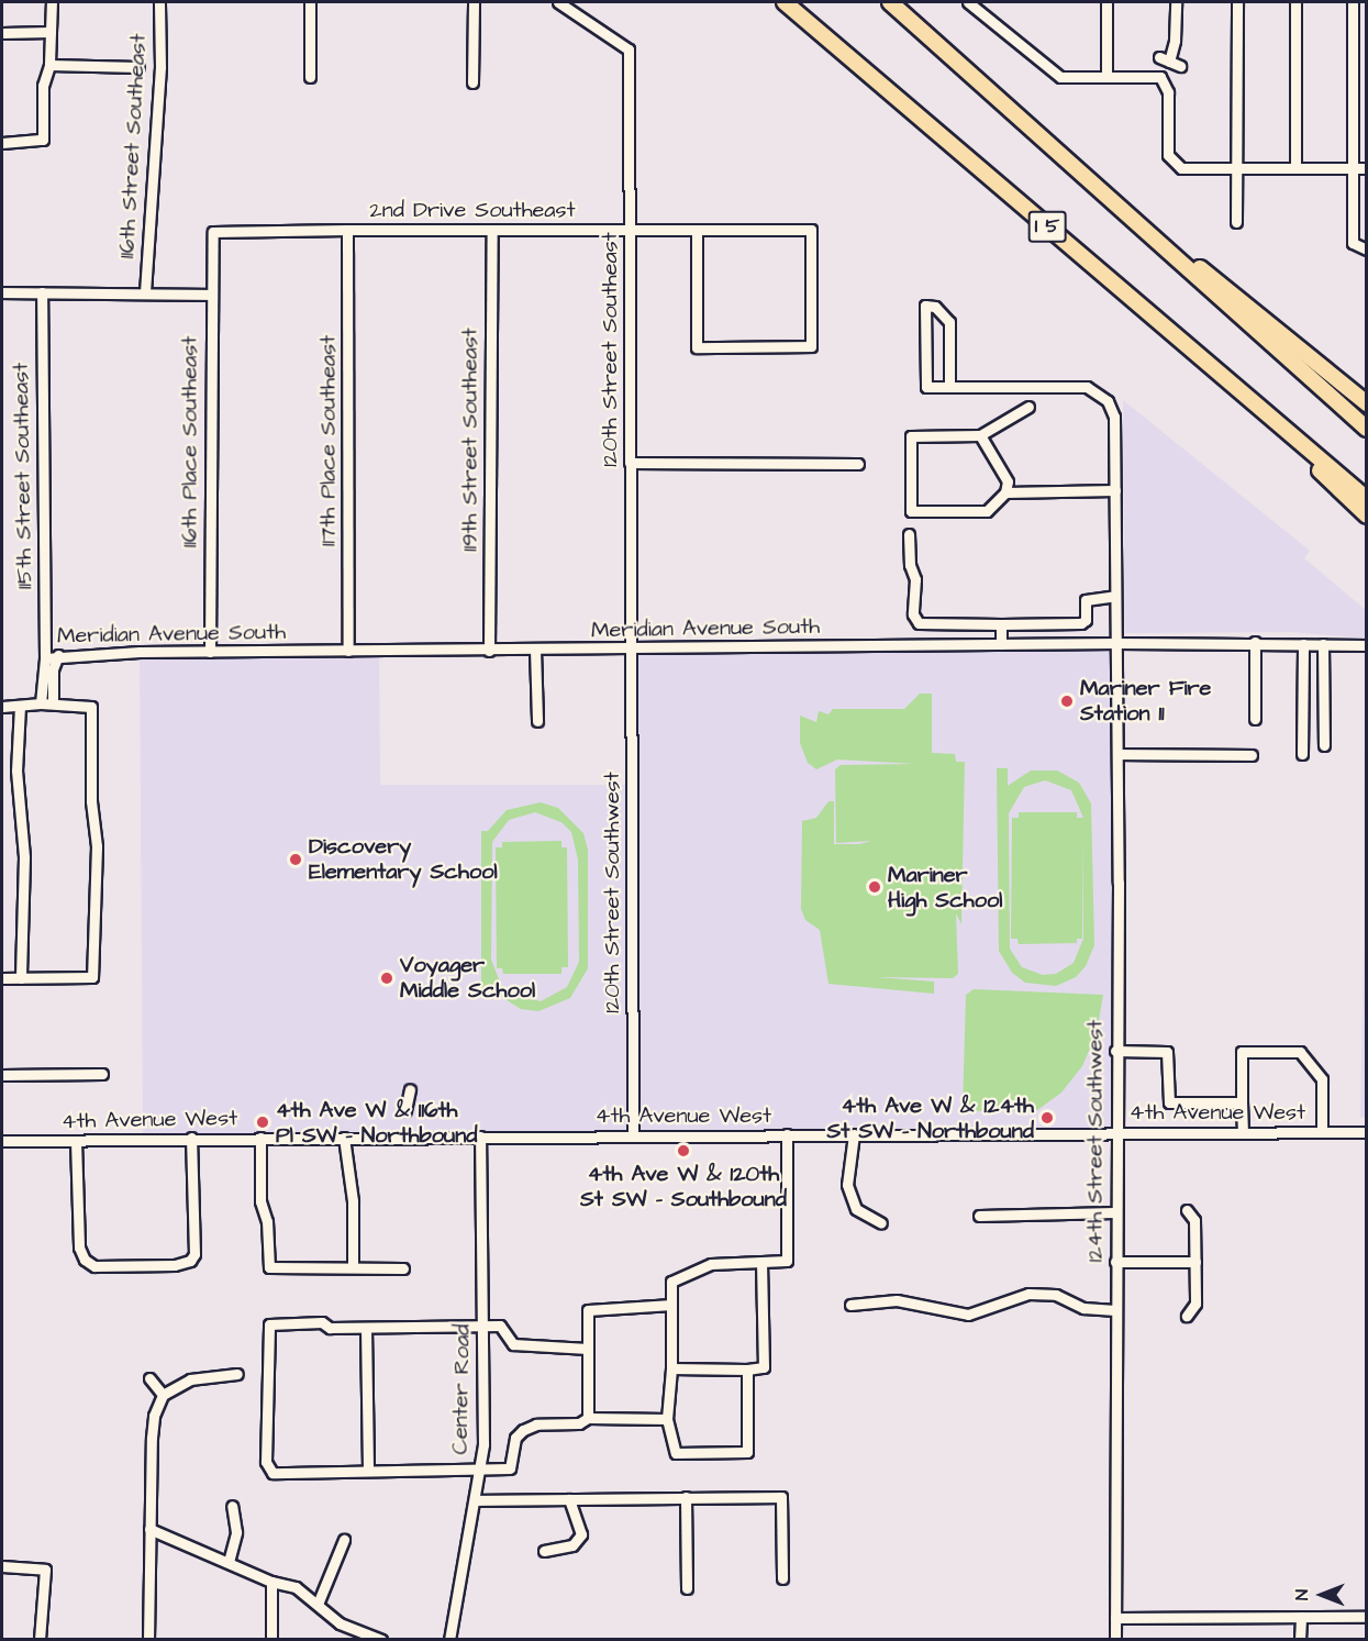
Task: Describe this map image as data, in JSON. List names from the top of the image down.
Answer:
{
  "streets": {
    "highway": ["I 5"],
    "street": [
      "116th Street Southeast",
      "2nd Drive Southeast",
      "120th Street Southeast",
      "119th Street Southeast",
      "117th Place Southeast",
      "116th Place Southeast",
      "115th Street Southeast",
      "Meridian Avenue South",
      "120th Street Southwest",
      "4th Avenue West",
      "124th Street Southwest",
      "Center Road"
    ]
  },
  "crossings": [
    ["2nd Drive Southeast", "120th Street Southeast"],
    ["2nd Drive Southeast", "119th Street Southeast"],
    ["2nd Drive Southeast", "117th Place Southeast"],
    ["2nd Drive Southeast", "116th Place Southeast"],
    ["120th Street Southeast", "Meridian Avenue South"],
    ["120th Street Southeast", "120th Street Southwest"],
    ["119th Street Southeast", "Meridian Avenue South"],
    ["117th Place Southeast", "Meridian Avenue South"],
    ["116th Place Southeast", "Meridian Avenue South"],
    ["115th Street Southeast", "Meridian Avenue South"],
    ["Meridian Avenue South", "120th Street Southwest"],
    ["Meridian Avenue South", "124th Street Southwest"],
    ["120th Street Southwest", "4th Avenue West"],
    ["4th Avenue West", "124th Street Southwest"],
    ["4th Avenue West", "Center Road"]
  ],
  "places": [
    "Mariner Fire Station 11",
    "Discovery Elementary School",
    "Mariner High School",
    "Voyager Middle School",
    "4th Ave W & 124th St SW - Northbound",
    "4th Ave W & 116th Pl SW - Northbound",
    "4th Ave W & 120th St SW - Southbound"
  ],
  "north": "left"
}
